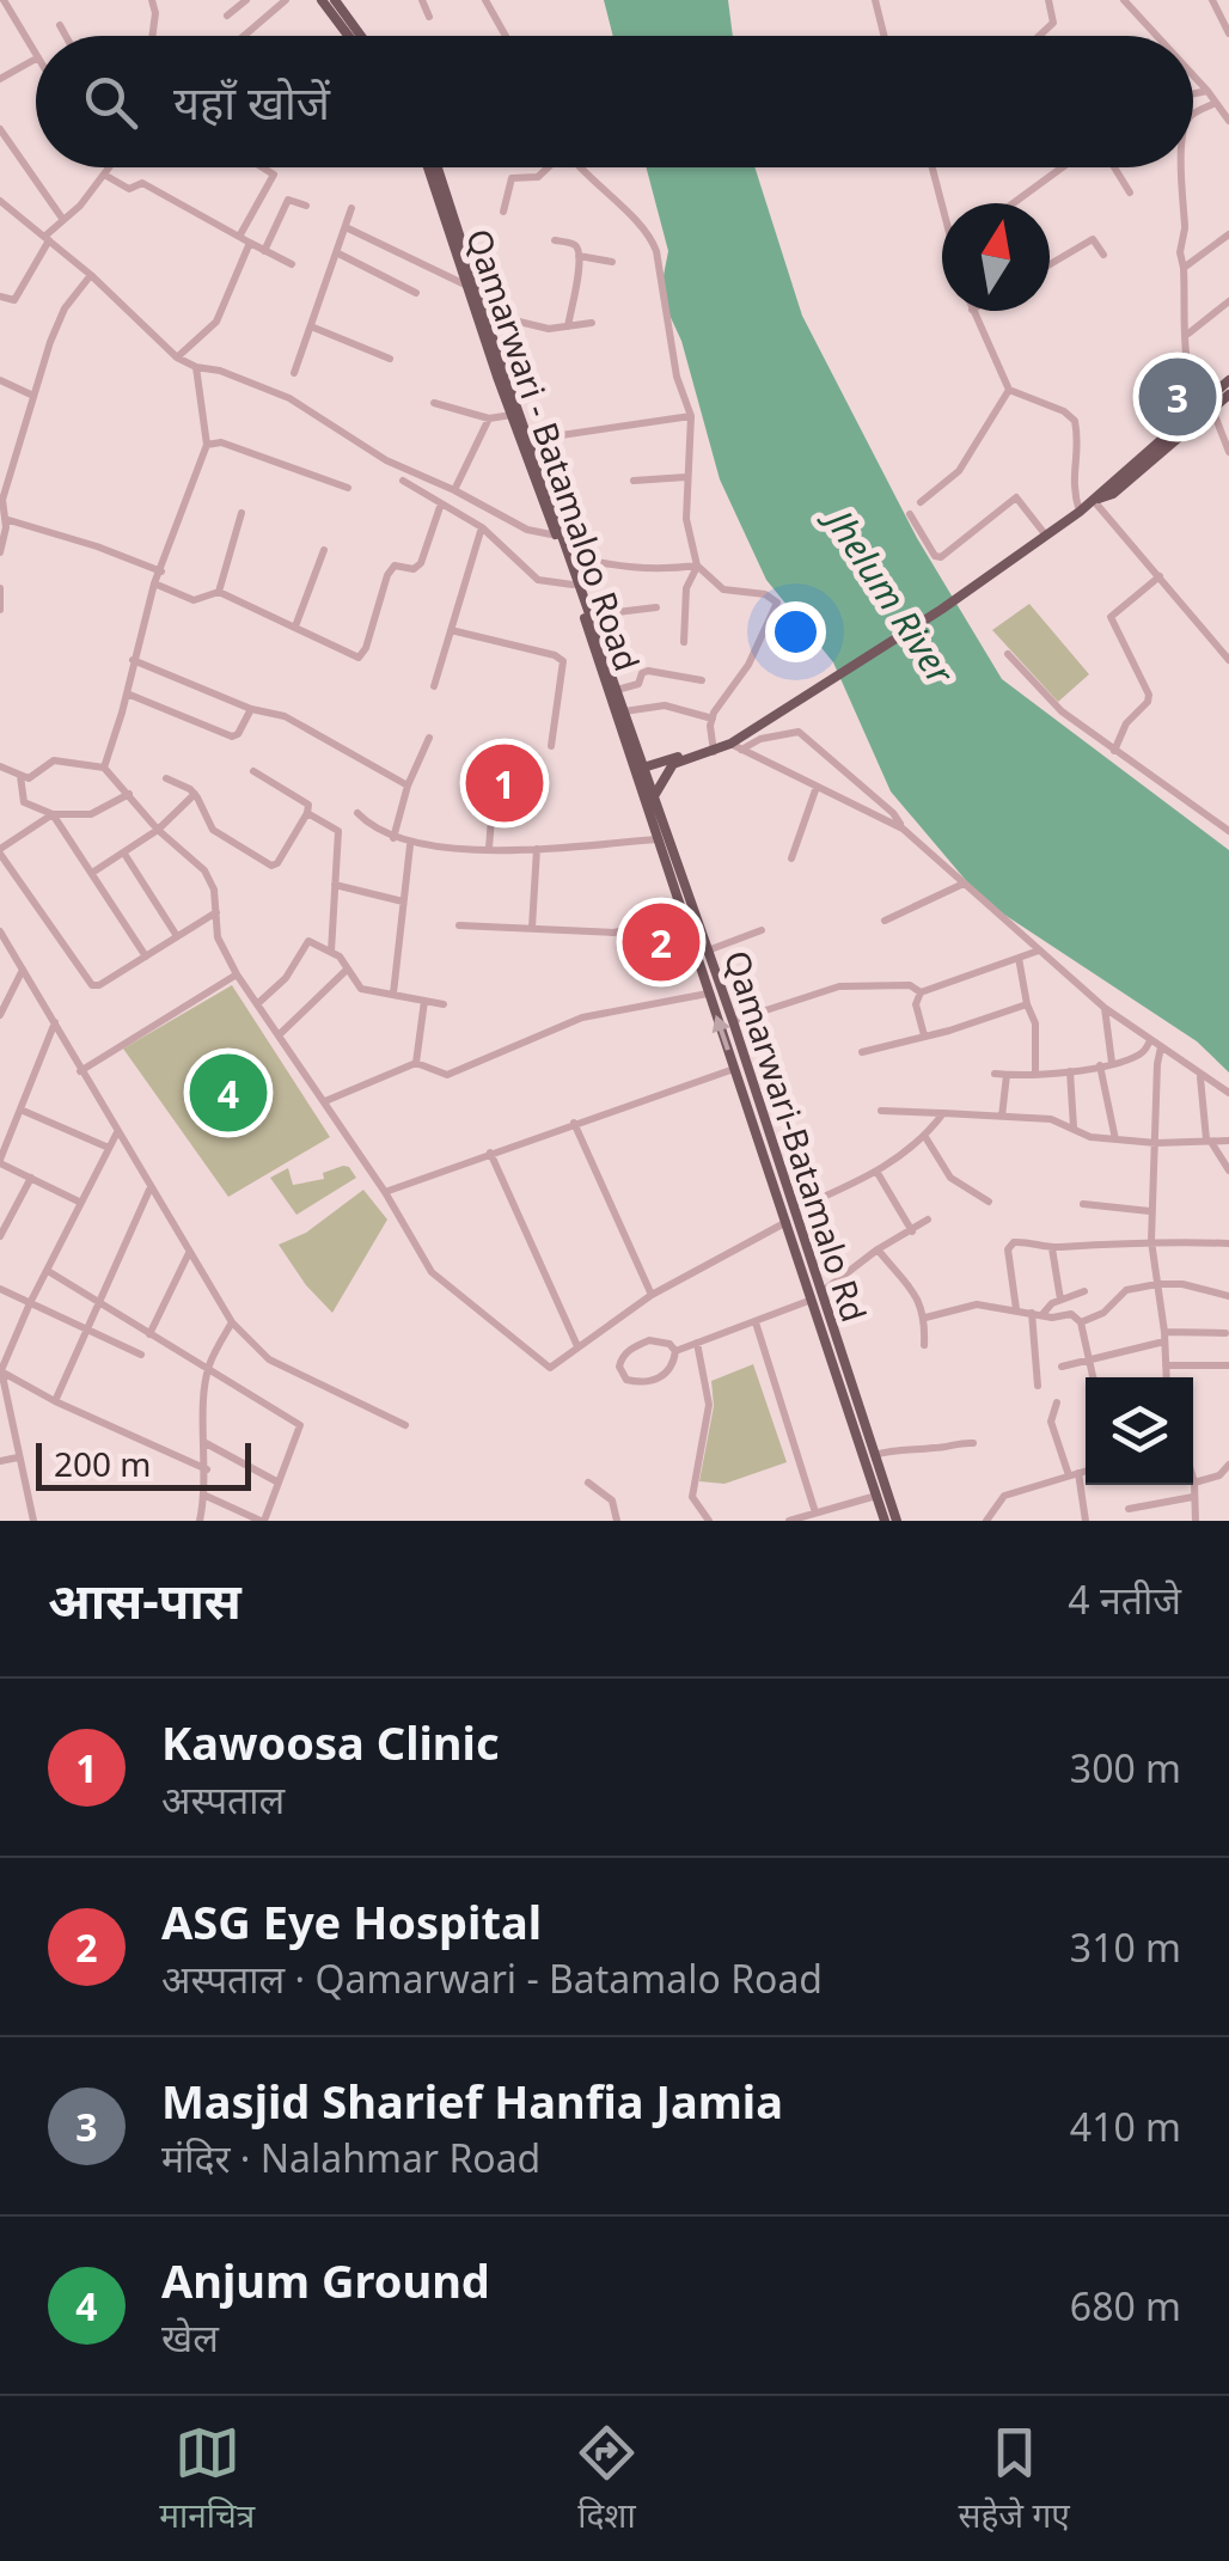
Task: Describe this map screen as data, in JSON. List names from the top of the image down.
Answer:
{
  "streets": {
    "main road": ["Qamarwari - Batamaloo Road", "Qamarwari-Batamalo Rd"]
  },
  "crossings": [
    ["Qamarwari - Batamaloo Road", "Qamarwari-Batamalo Rd"]
  ],
  "water": ["Jhelum River"],
  "scale_bar": "200 m",
  "north": "top",
  "page": {
    "search": "यहाँ खोजें",
    "pins": [
      "3",
      "1",
      "2",
      "4"
    ],
    "scale": "200 m",
    "heading": ["आस-पास", "4 नतीजे"],
    "list": [
      {
        "mark": "1",
        "name": "Kawoosa Clinic",
        "note": "अस्पताल",
        "value": "300 m"
      },
      {
        "mark": "2",
        "name": "ASG Eye Hospital",
        "note": "अस्पताल · Qamarwari - Batamalo Road",
        "value": "310 m"
      },
      {
        "mark": "3",
        "name": "Masjid Sharief Hanfia Jamia",
        "note": "मंदिर · Nalahmar Road",
        "value": "410 m"
      },
      {
        "mark": "4",
        "name": "Anjum Ground",
        "note": "खेल",
        "value": "680 m"
      }
    ],
    "nav": ["मानचित्र", "दिशा", "सहेजे गए"]
  }
}
